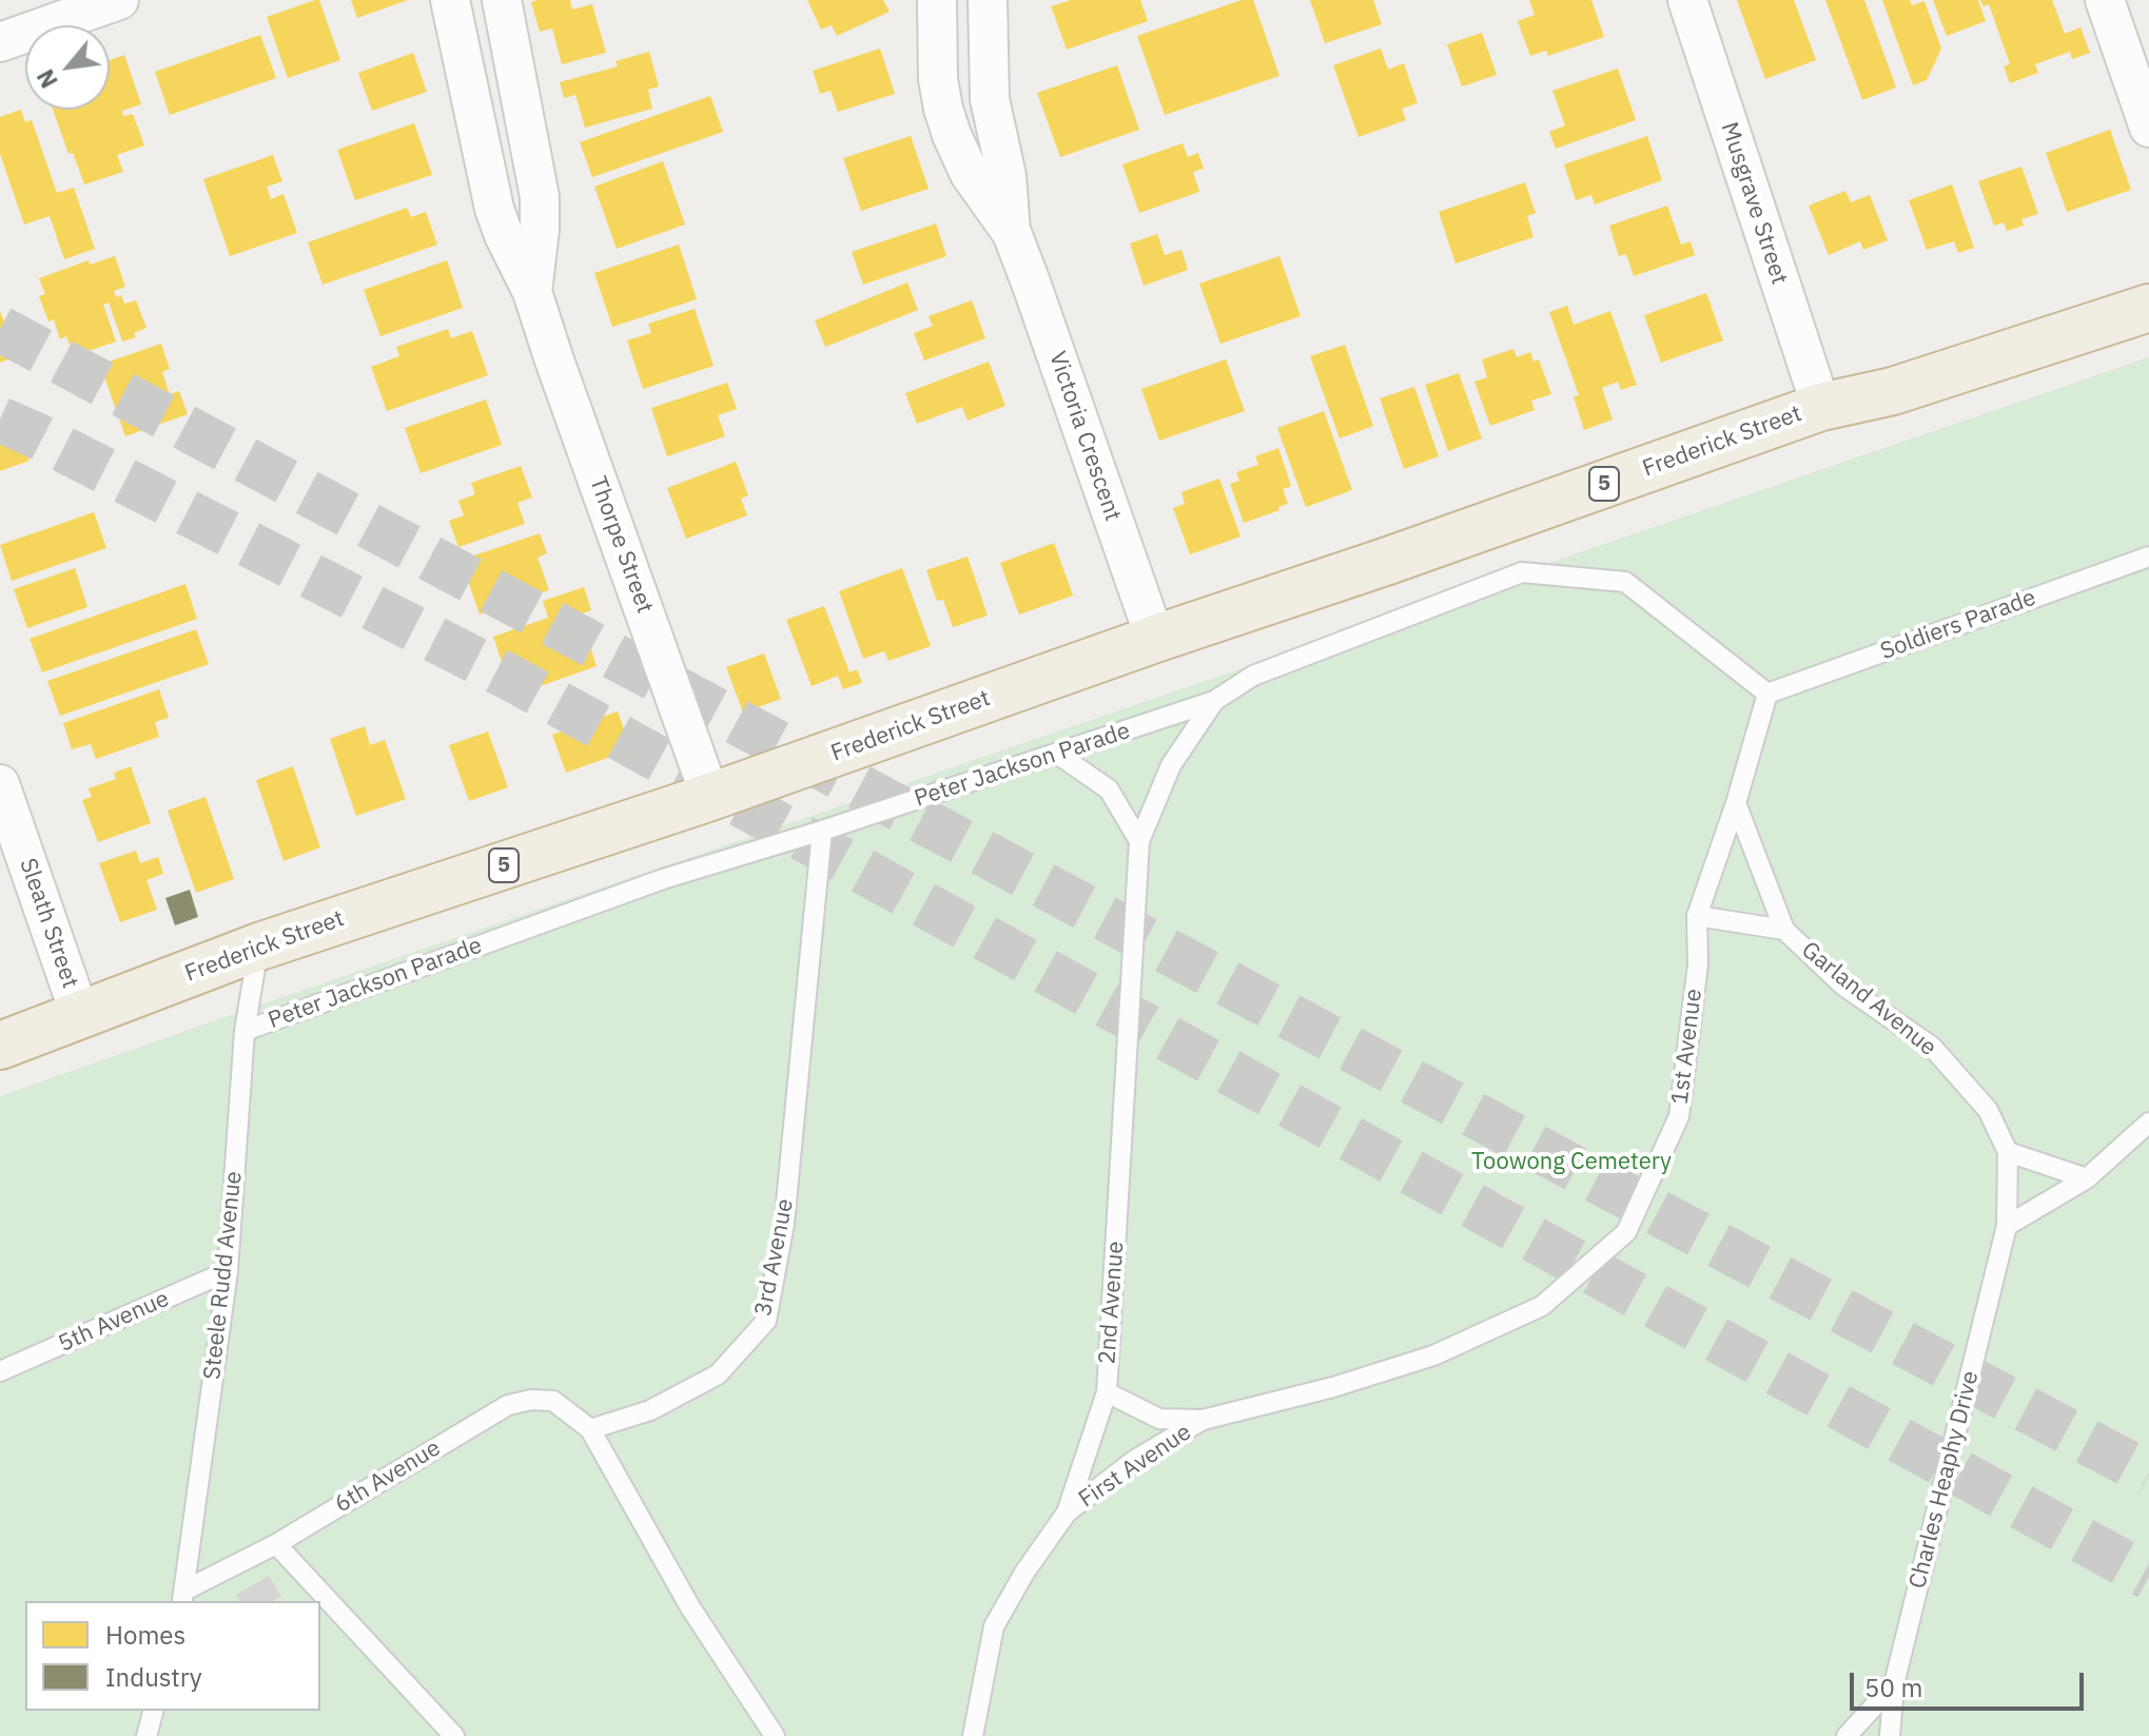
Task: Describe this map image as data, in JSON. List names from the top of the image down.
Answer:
{
  "streets": {
    "highway": ["Frederick Street", "5"],
    "street": [
      "Musgrave Street",
      "Victoria Crescent",
      "Thorpe Street",
      "Sleath Street"
    ],
    "lane": [
      "Soldiers Parade",
      "Peter Jackson Parade",
      "Garland Avenue",
      "1st Avenue",
      "3rd Avenue",
      "Steele Rudd Avenue",
      "2nd Avenue",
      "5th Avenue",
      "First Avenue",
      "6th Avenue",
      "Charles Heaphy Drive"
    ]
  },
  "crossings": [
    ["Musgrave Street", "Frederick Street"],
    ["Victoria Crescent", "Frederick Street"],
    ["Frederick Street", "Thorpe Street"],
    ["Frederick Street", "Sleath Street"],
    ["Frederick Street", "Steele Rudd Avenue"],
    ["Soldiers Parade", "Peter Jackson Parade"],
    ["Soldiers Parade", "1st Avenue"],
    ["Peter Jackson Parade", "1st Avenue"],
    ["Peter Jackson Parade", "3rd Avenue"],
    ["Peter Jackson Parade", "Steele Rudd Avenue"],
    ["Garland Avenue", "Charles Heaphy Drive"],
    ["1st Avenue", "First Avenue"],
    ["3rd Avenue", "6th Avenue"],
    ["Steele Rudd Avenue", "5th Avenue"],
    ["Steele Rudd Avenue", "6th Avenue"],
    ["2nd Avenue", "First Avenue"]
  ],
  "parks": ["Toowong Cemetery"],
  "legend": ["Homes", "Industry"],
  "scale_bar": "50 m",
  "north": "bottom left"
}
